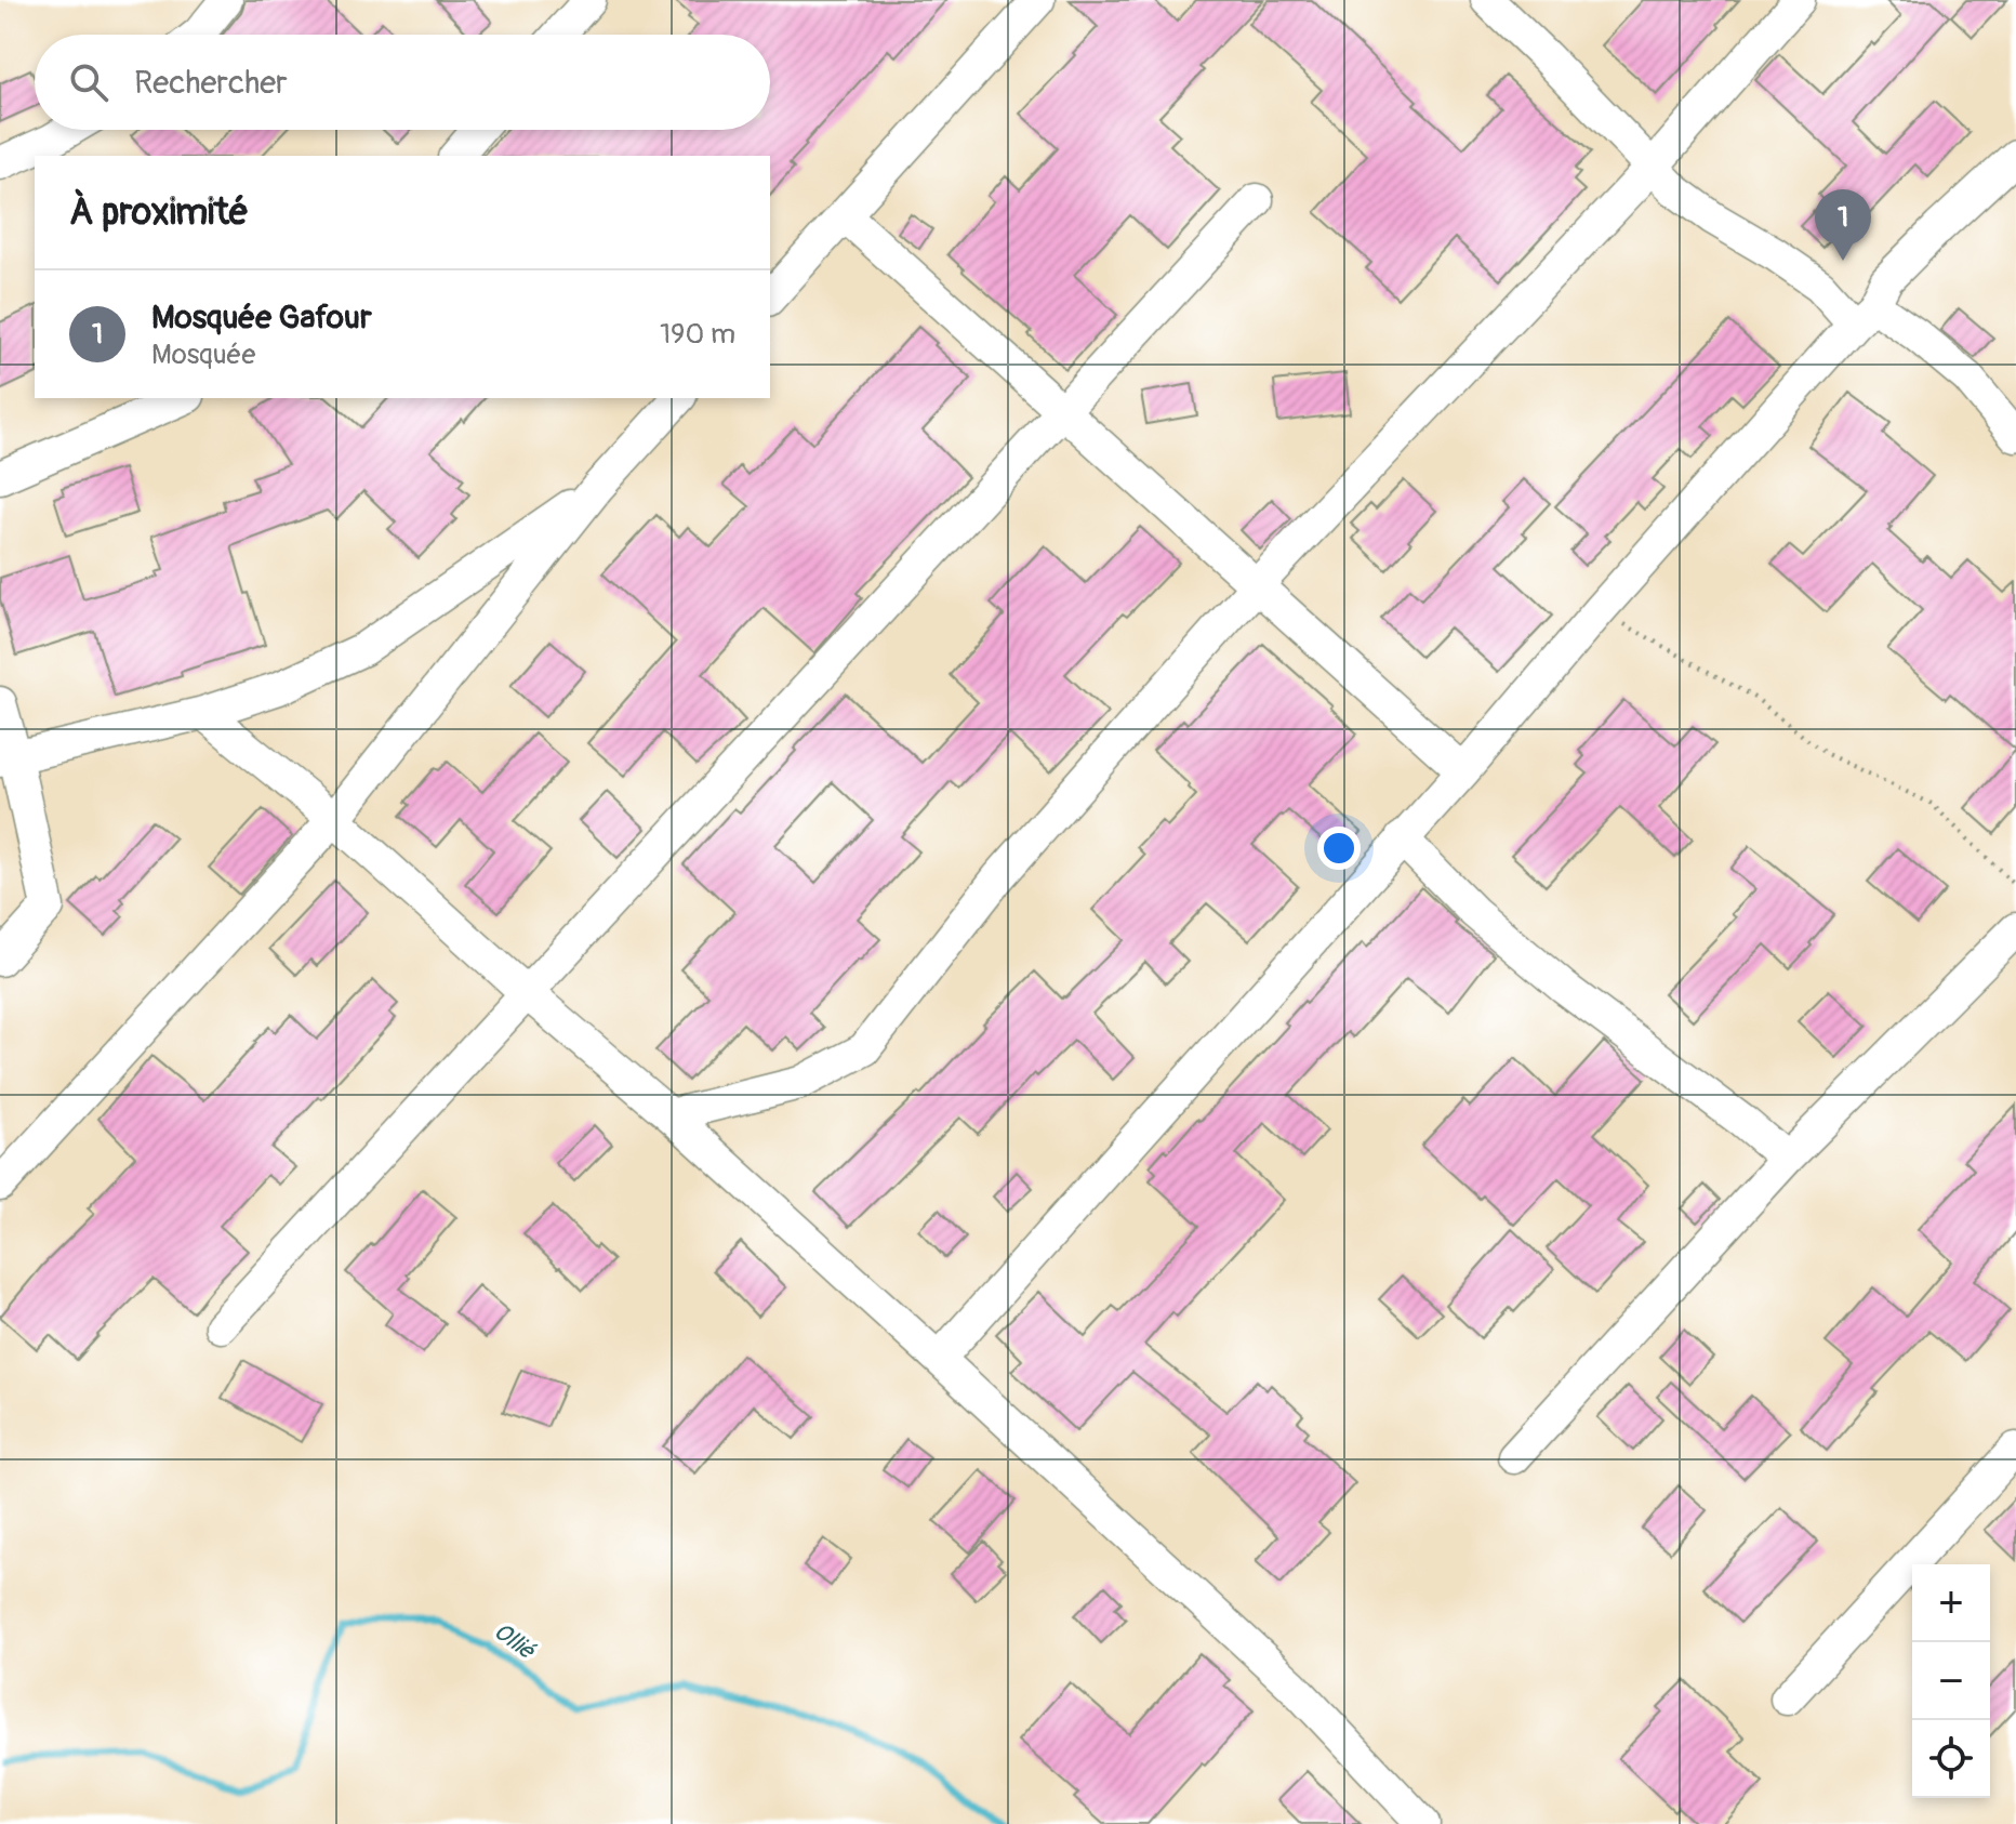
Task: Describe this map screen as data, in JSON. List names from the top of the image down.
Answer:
{
  "water": ["Ollié"],
  "page": {
    "search": "Rechercher",
    "heading": "À proximité",
    "pins": "1",
    "list": [
      {
        "mark": "1",
        "name": "Mosquée Gafour",
        "note": "Mosquée",
        "value": "190 m"
      }
    ],
    "map_buttons": ["+", "−"]
  }
}
